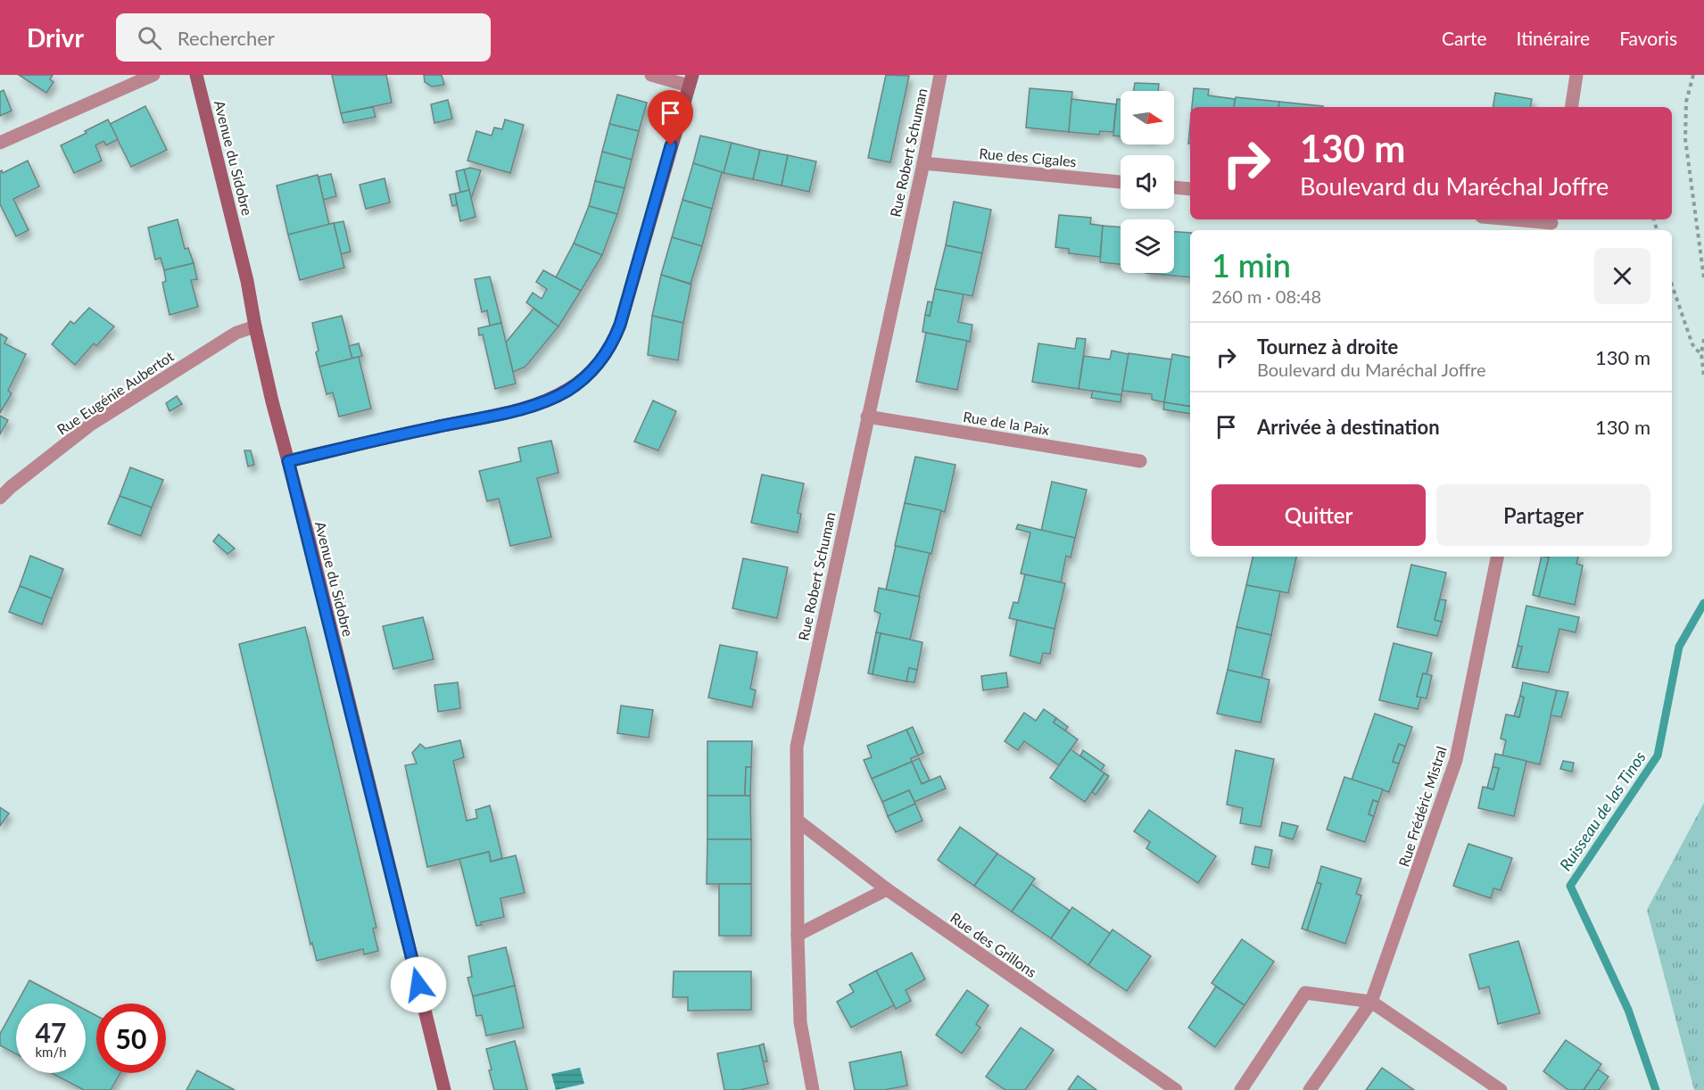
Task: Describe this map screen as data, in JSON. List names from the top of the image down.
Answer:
{
  "streets": {
    "main road": ["Avenue du Sidobre"],
    "street": [
      "Rue Robert Schuman",
      "Rue des Cigales",
      "Rue Eugénie Aubertot",
      "Rue de la Paix",
      "Rue Frédéric Mistral",
      "Rue des Grillons"
    ]
  },
  "crossings": [
    ["Rue Robert Schuman", "Rue des Cigales"],
    ["Rue Robert Schuman", "Rue de la Paix"],
    ["Rue Robert Schuman", "Rue des Grillons"],
    ["Avenue du Sidobre", "Rue Eugénie Aubertot"]
  ],
  "water": ["Ruisseau de las Tinos"],
  "north": "right",
  "page": {
    "header": "Drivr",
    "search": "Rechercher",
    "nav": ["Carte", "Itinéraire", "Favoris"],
    "turn": ["130 m", "Boulevard du Maréchal Joffre"],
    "heading": ["1 min", "260 m · 08:48"],
    "list": [
      {
        "name": "Tournez à droite",
        "note": "Boulevard du Maréchal Joffre",
        "value": "130 m"
      },
      {
        "name": "Arrivée à destination",
        "value": "130 m"
      }
    ],
    "buttons": ["Quitter", "Partager"],
    "speed": "47 km/h",
    "limit": "50"
  }
}
